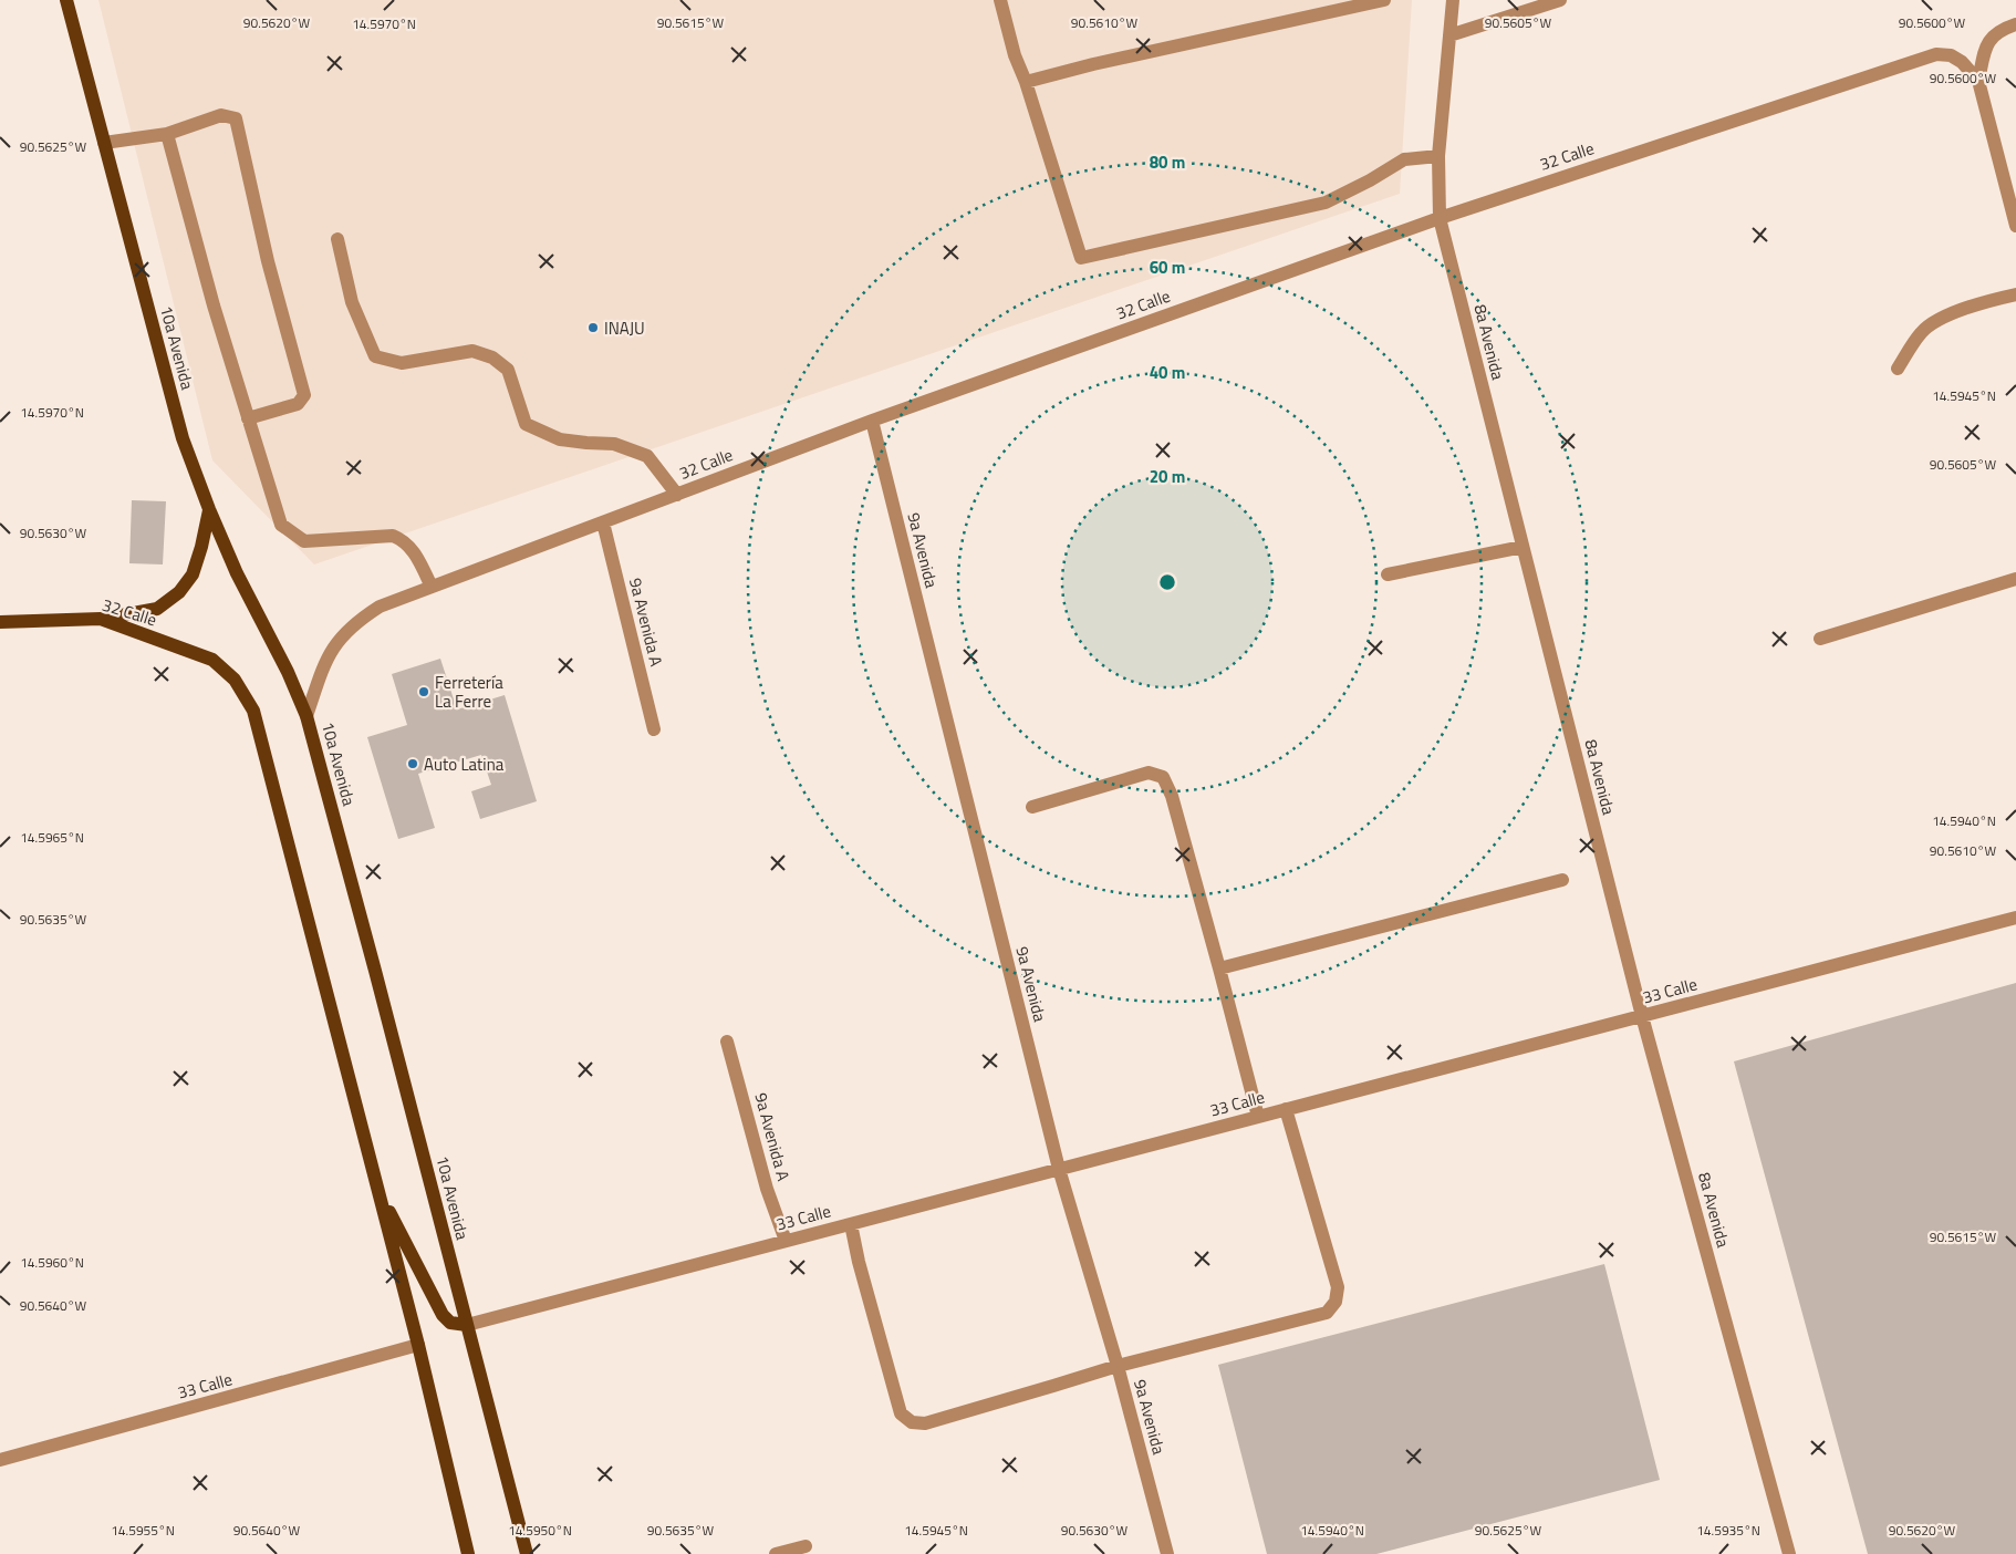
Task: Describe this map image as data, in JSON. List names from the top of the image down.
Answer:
{
  "streets": {
    "main road": ["32 Calle", "10a Avenida"],
    "street": [
      "8a Avenida",
      "9a Avenida",
      "9a Avenida A",
      "33 Calle"
    ]
  },
  "crossings": [
    ["32 Calle", "8a Avenida"],
    ["32 Calle", "10a Avenida"],
    ["32 Calle", "9a Avenida"],
    ["32 Calle", "9a Avenida A"],
    ["8a Avenida", "33 Calle"],
    ["10a Avenida", "33 Calle"],
    ["9a Avenida", "33 Calle"],
    ["9a Avenida A", "33 Calle"]
  ],
  "places": ["INAJU", "Ferretería La Ferre", "Auto Latina"],
  "coordinates": [
    "90.5620°W",
    "90.5615°W",
    "90.5610°W",
    "90.5605°W",
    "90.5600°W",
    "14.5970°N",
    "90.5625°W",
    "14.5945°N",
    "90.5630°W",
    "14.5940°N",
    "14.5965°N",
    "90.5635°W",
    "14.5960°N",
    "90.5640°W",
    "14.5955°N",
    "14.5950°N",
    "14.5935°N"
  ],
  "rings": [
    "80 m",
    "60 m",
    "40 m",
    "20 m"
  ]
}
